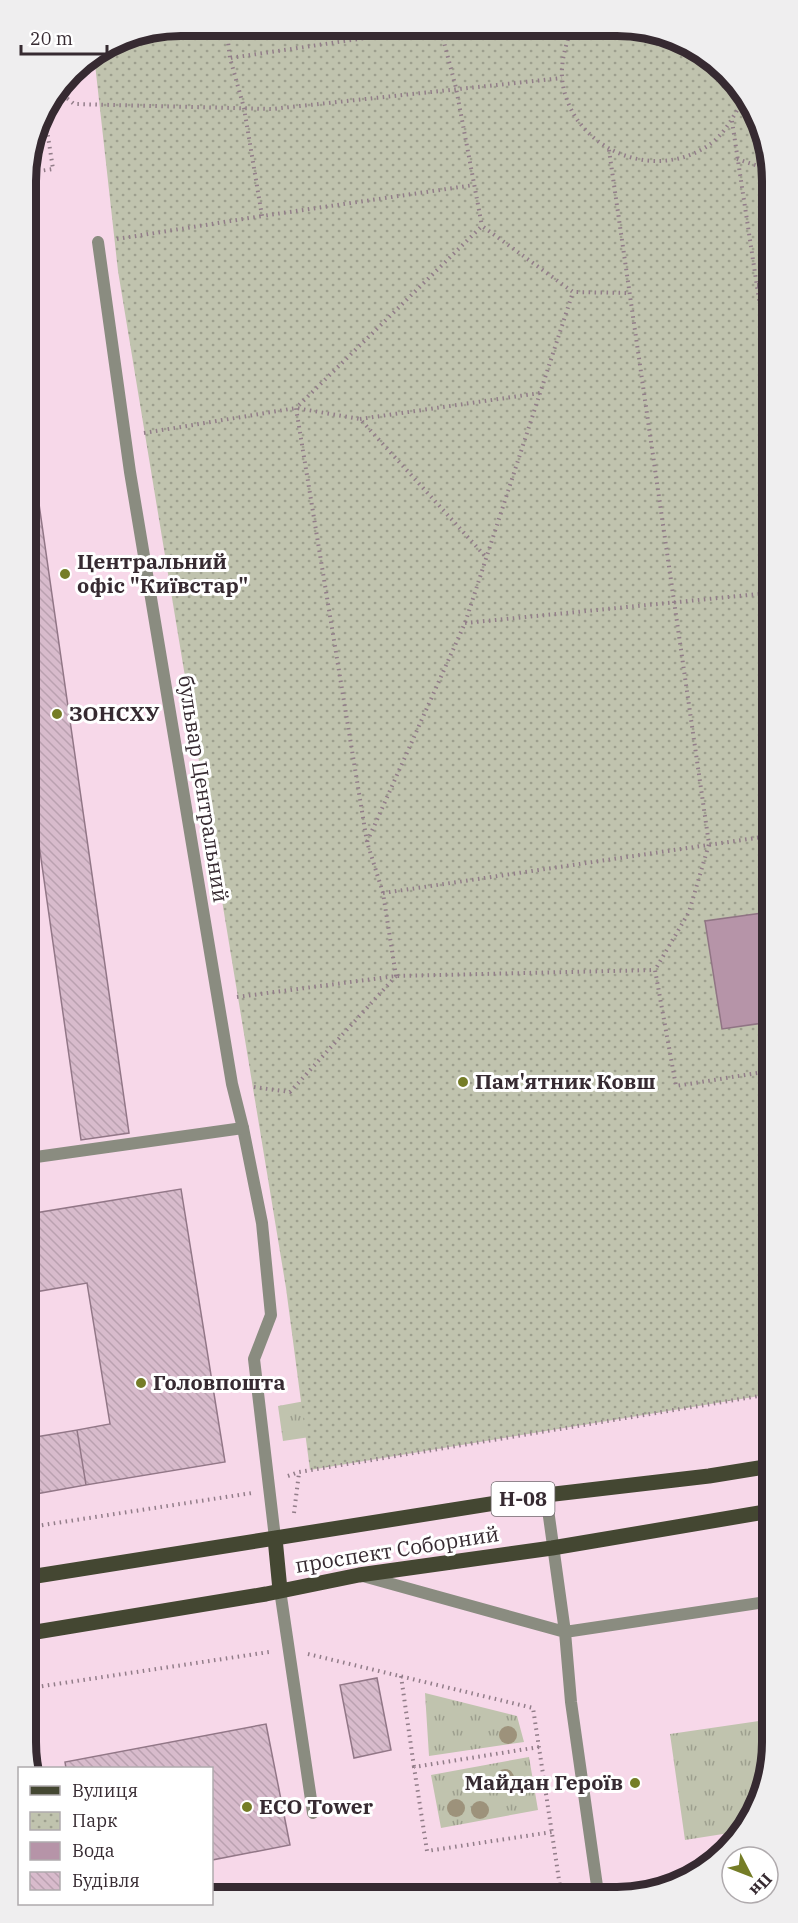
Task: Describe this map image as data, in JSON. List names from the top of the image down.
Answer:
{
  "streets": {
    "main road": ["Н-08", "проспект Соборний"],
    "street": ["бульвар Центральний"]
  },
  "crossings": [
    ["бульвар Центральний", "проспект Соборний"]
  ],
  "places": [
    "Центральний офіс \"Київстар\"",
    "ЗОНСХУ",
    "Пам'ятник Ковш",
    "Головпошта",
    "Майдан Героїв",
    "ECO Tower"
  ],
  "legend": [
    "Вулиця",
    "Парк",
    "Вода",
    "Будівля"
  ],
  "scale_bar": "20 m",
  "north": "bottom right"
}
